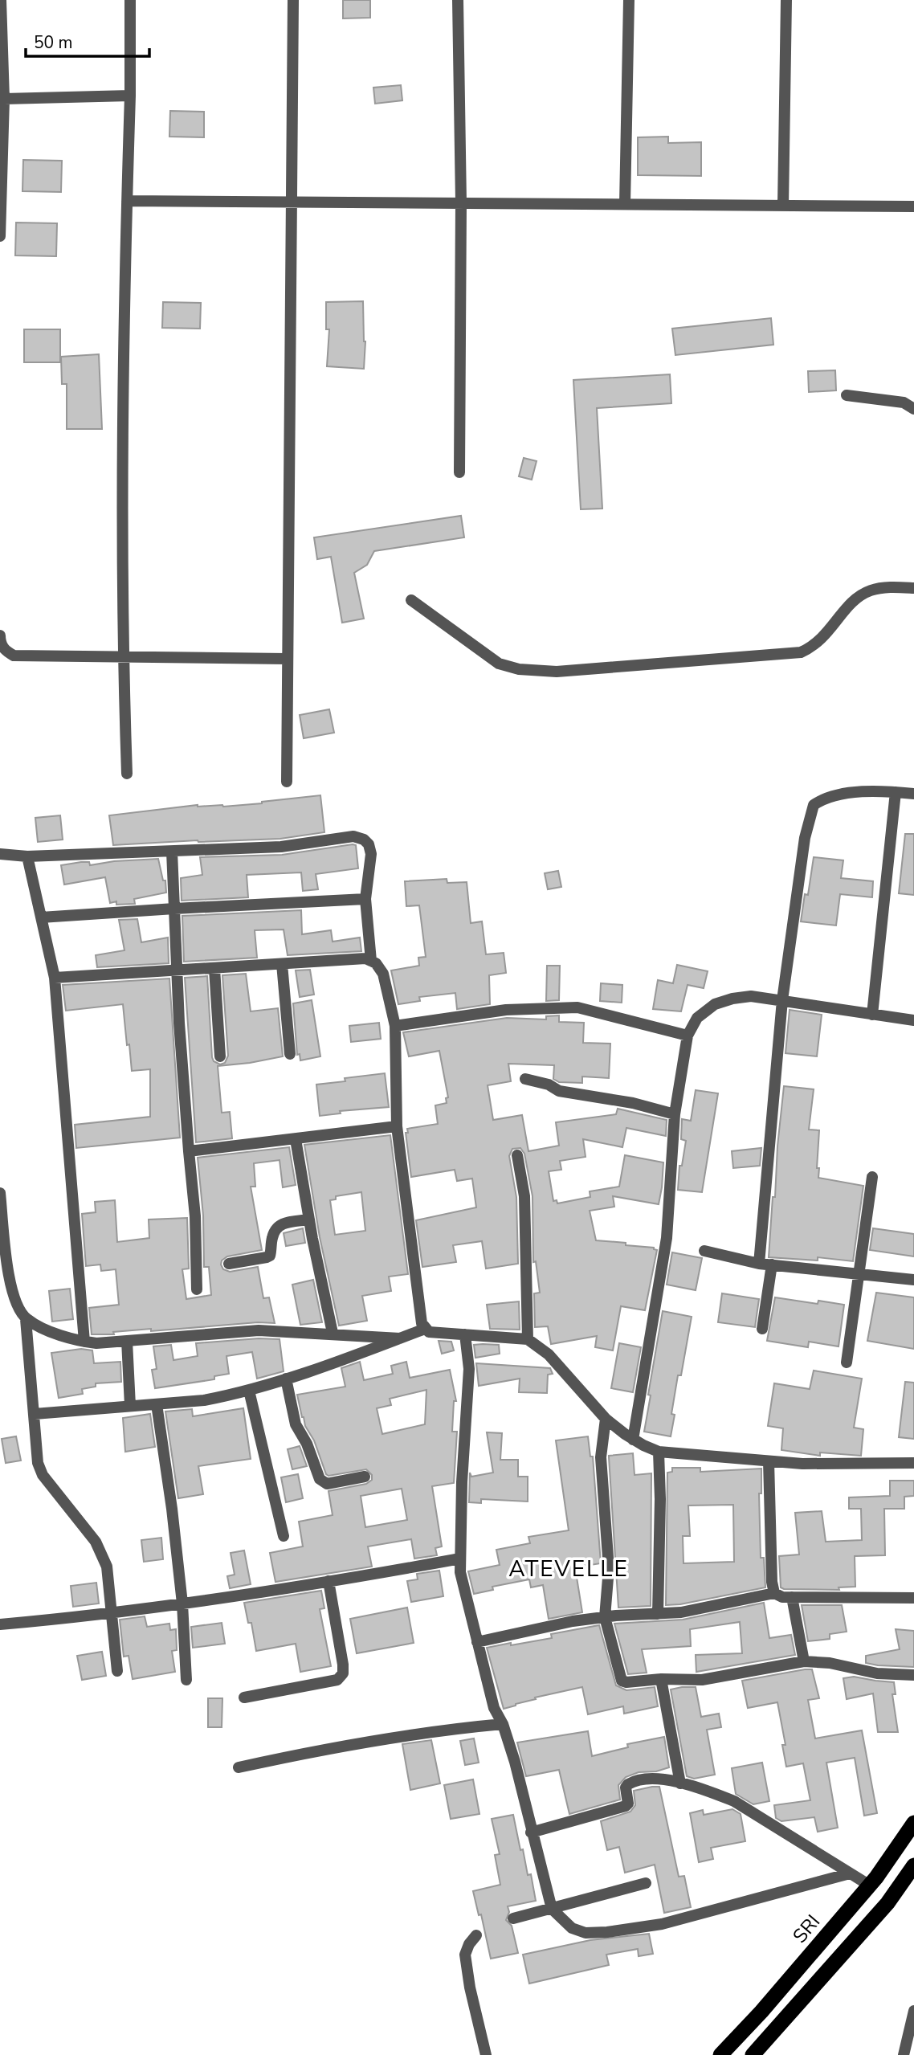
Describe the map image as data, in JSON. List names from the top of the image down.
{
  "streets": {
    "highway": ["SRI"]
  },
  "districts": ["ATEVELLE"],
  "scale_bar": "50 m"
}
